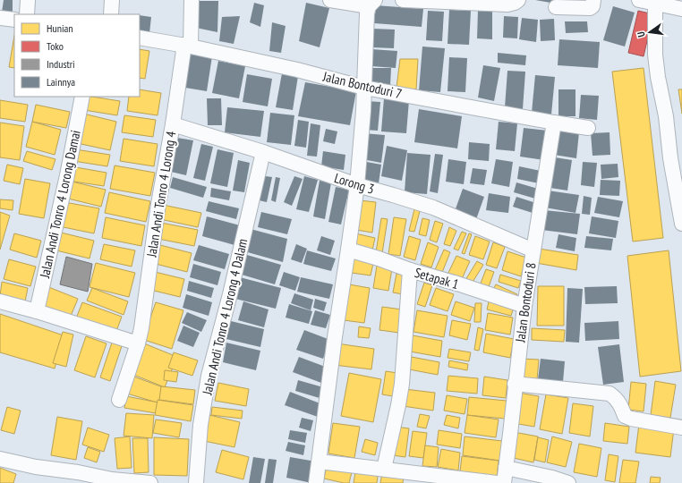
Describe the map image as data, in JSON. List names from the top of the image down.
{
  "streets": {
    "street": [
      "Jalan Bontoduri 7",
      "Lorong 3",
      "Jalan Andi Tonro 4 Lorong 4",
      "Jalan Andi Tonro 4 Lorong Damai",
      "Setapak 1",
      "Jalan Bontoduri 8",
      "Jalan Andi Tonro 4 Lorong 4 Dalam"
    ]
  },
  "crossings": [
    ["Jalan Bontoduri 7", "Jalan Andi Tonro 4 Lorong 4"],
    ["Jalan Bontoduri 7", "Jalan Bontoduri 8"],
    ["Lorong 3", "Jalan Andi Tonro 4 Lorong 4"],
    ["Lorong 3", "Jalan Bontoduri 8"],
    ["Lorong 3", "Jalan Andi Tonro 4 Lorong 4 Dalam"],
    ["Setapak 1", "Jalan Bontoduri 8"]
  ],
  "legend": [
    "Hunian",
    "Toko",
    "Industri",
    "Lainnya"
  ],
  "north": "left"
}
